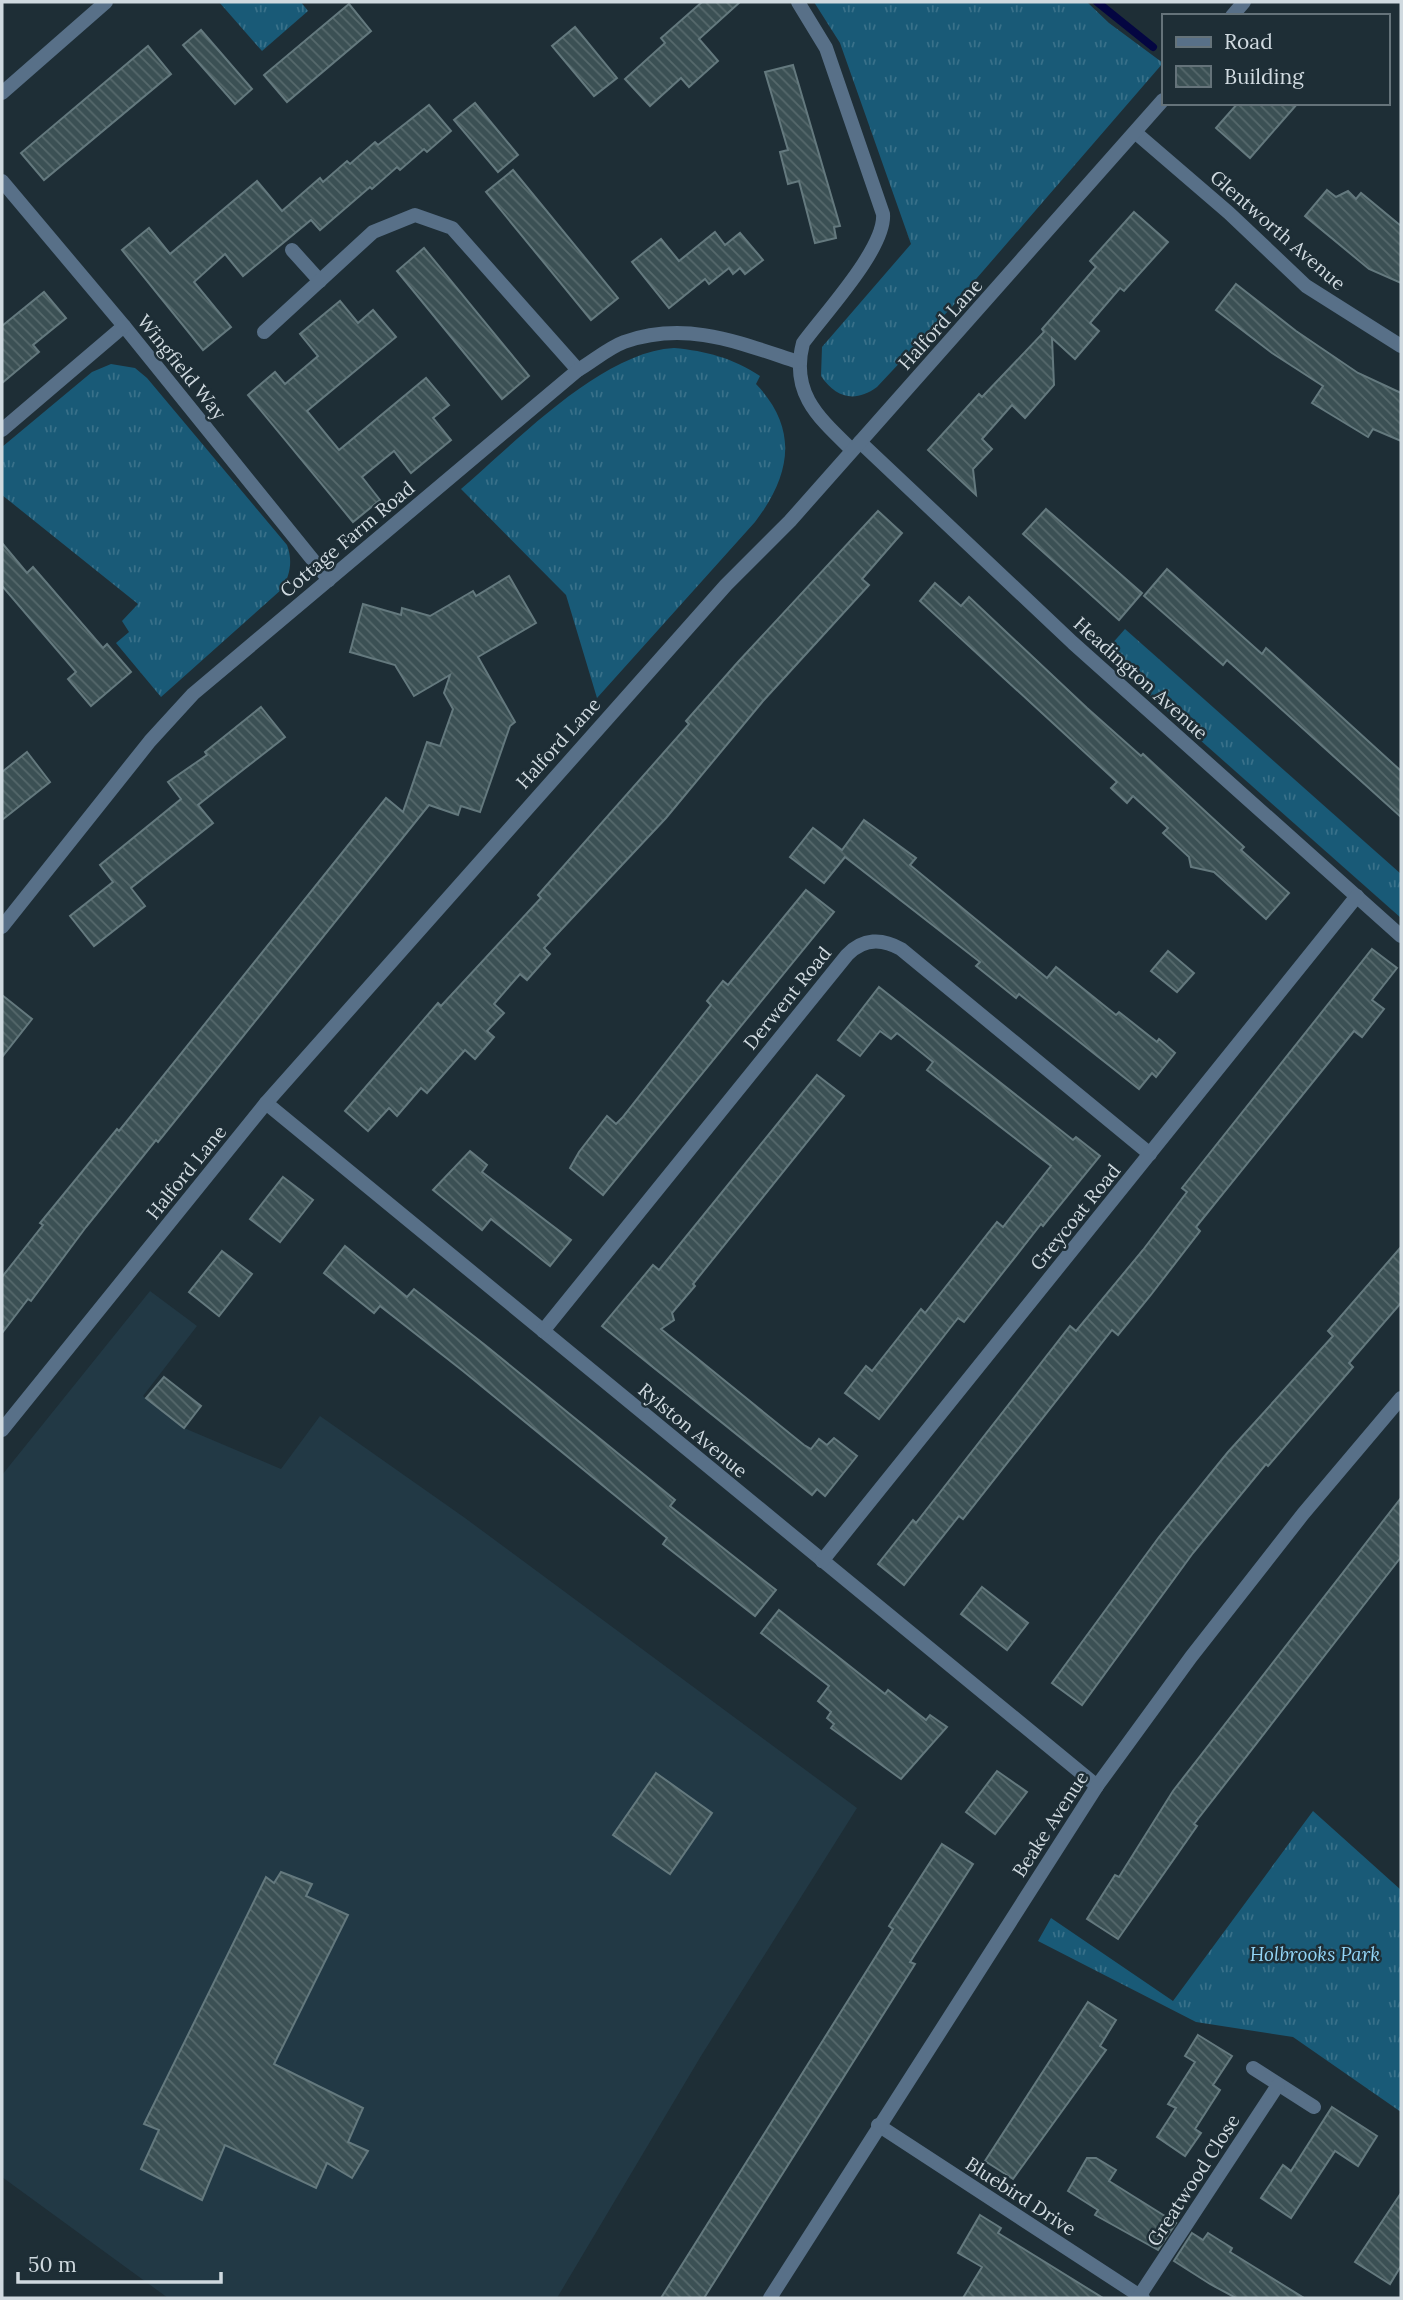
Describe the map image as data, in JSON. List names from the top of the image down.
{
  "streets": {
    "street": [
      "Glentworth Avenue",
      "Halford Lane",
      "Wingfield Way",
      "Cottage Farm Road",
      "Headington Avenue",
      "Derwent Road",
      "Greycoat Road",
      "Rylston Avenue",
      "Beake Avenue",
      "Greatwood Close",
      "Bluebird Drive"
    ]
  },
  "crossings": [
    ["Glentworth Avenue", "Halford Lane"],
    ["Halford Lane", "Headington Avenue"],
    ["Halford Lane", "Rylston Avenue"],
    ["Wingfield Way", "Cottage Farm Road"],
    ["Cottage Farm Road", "Headington Avenue"],
    ["Headington Avenue", "Greycoat Road"],
    ["Derwent Road", "Greycoat Road"],
    ["Derwent Road", "Rylston Avenue"],
    ["Greycoat Road", "Rylston Avenue"],
    ["Rylston Avenue", "Beake Avenue"],
    ["Beake Avenue", "Bluebird Drive"],
    ["Greatwood Close", "Bluebird Drive"]
  ],
  "parks": ["Holbrooks Park"],
  "legend": ["Road", "Building"],
  "scale_bar": "50 m"
}
